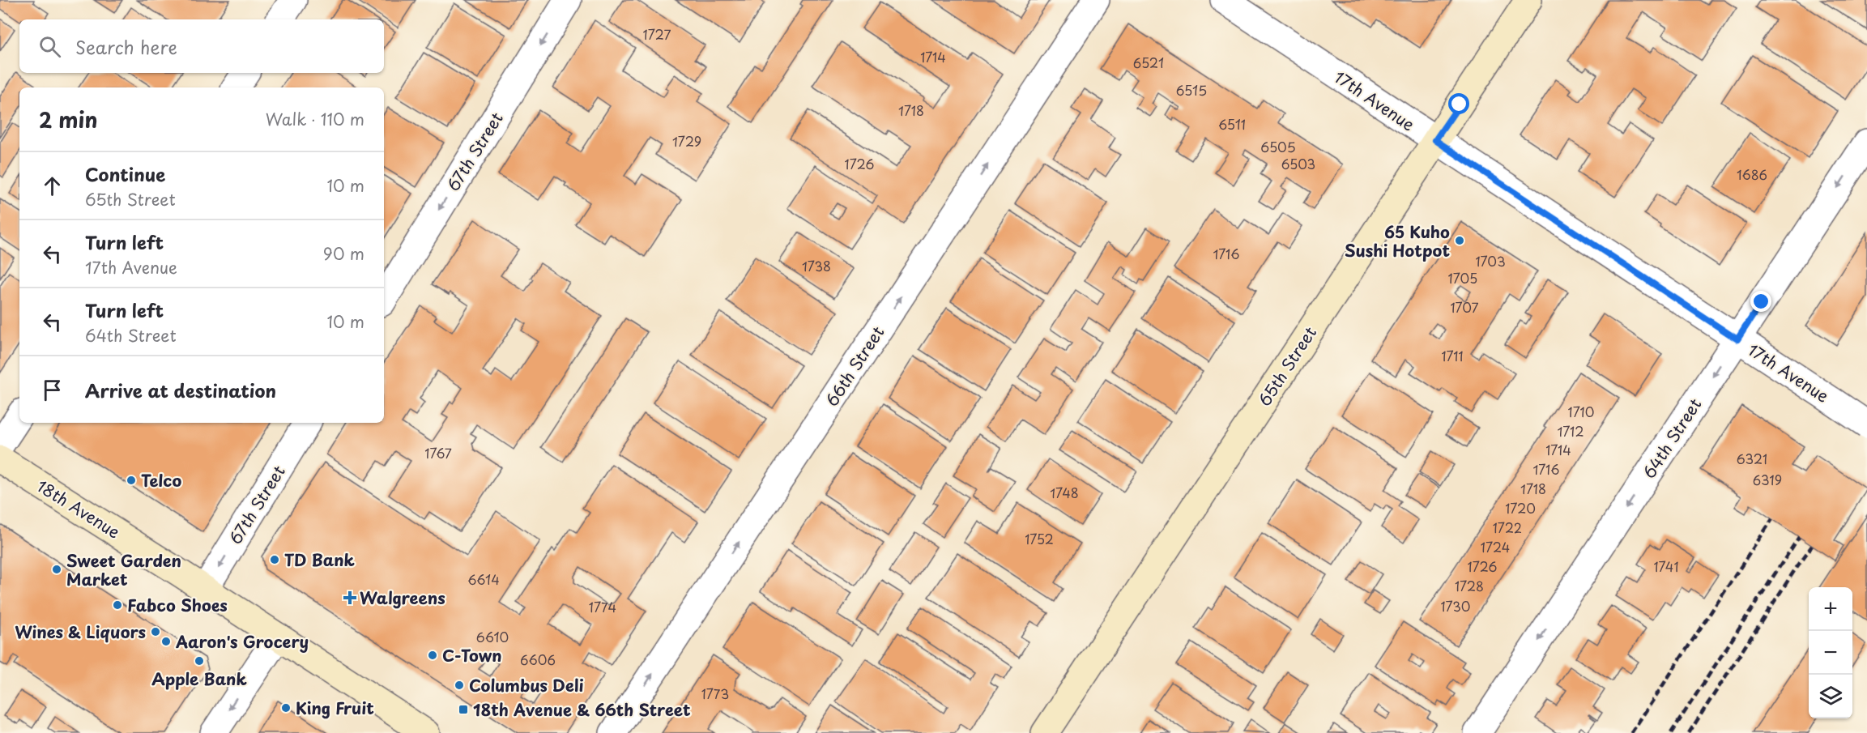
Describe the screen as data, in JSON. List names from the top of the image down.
{
  "streets": {
    "main road": ["65th Street", "18th Avenue"],
    "street": [
      "17th Avenue",
      "67th Street",
      "66th Street",
      "64th Street"
    ]
  },
  "crossings": [
    ["17th Avenue", "65th Street"],
    ["17th Avenue", "64th Street"],
    ["67th Street", "18th Avenue"]
  ],
  "one_way": ["67th Street", "66th Street", "64th Street"],
  "places": {
    "other": [
      "65 Kuho Sushi Hotpot",
      "Telco",
      "TD Bank",
      "Sweet Garden Market",
      "Fabco Shoes",
      "Wines & Liquors",
      "Aaron's Grocery",
      "C-Town",
      "Apple Bank",
      "Columbus Deli",
      "King Fruit"
    ],
    "health": ["Walgreens"],
    "transit": ["18th Avenue & 66th Street"]
  },
  "house_numbers": [
    "1727",
    "1714",
    "6521",
    "6515",
    "1718",
    "6511",
    "1729",
    "6505",
    "1726",
    "6503",
    "1686",
    "1716",
    "1703",
    "1738",
    "1705",
    "1707",
    "1711",
    "1710",
    "1712",
    "1714",
    "1767",
    "6321",
    "1716",
    "6319",
    "1718",
    "1748",
    "1720",
    "1722",
    "1752",
    "1724",
    "1726",
    "1741",
    "6614",
    "1728",
    "1730",
    "1774",
    "6610",
    "6606",
    "1773"
  ],
  "page": {
    "search": "Search here",
    "heading": ["2 min", "Walk · 110 m"],
    "list": [
      ["Continue", "65th Street", "10 m"],
      ["Turn left", "17th Avenue", "90 m"],
      ["Turn left", "64th Street", "10 m"],
      "Arrive at destination"
    ],
    "map_buttons": ["+", "−"]
  }
}
